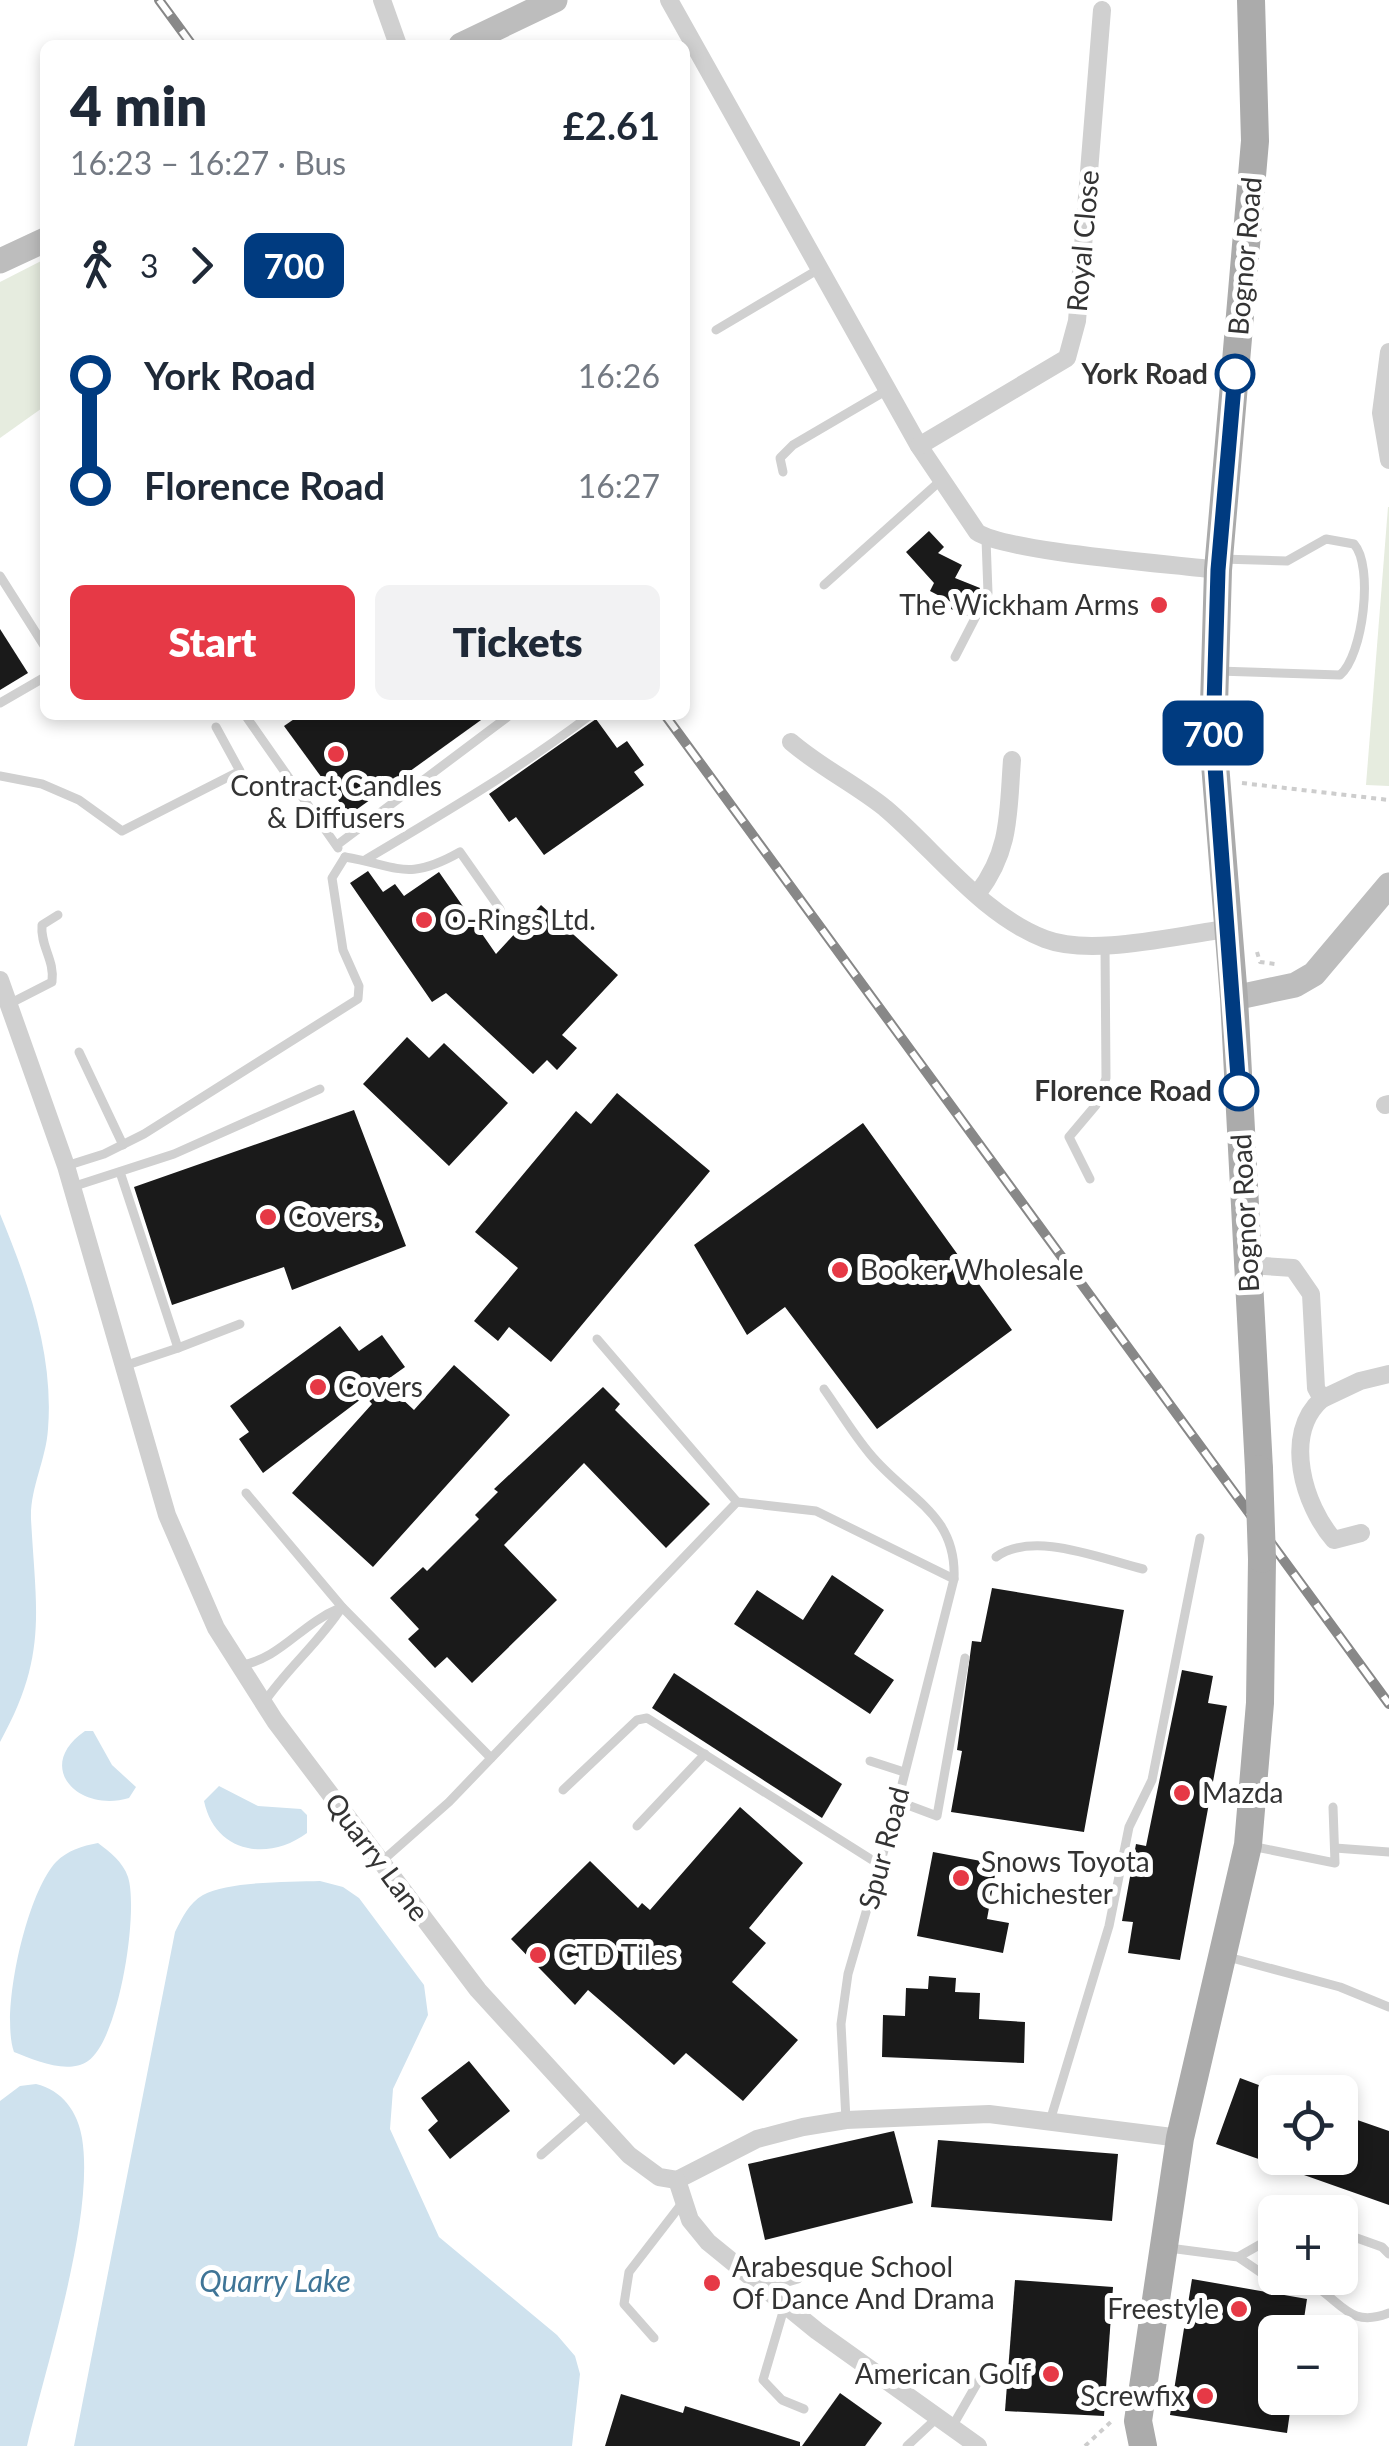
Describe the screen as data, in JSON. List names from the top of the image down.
{
  "streets": {
    "main road": ["Bognor Road"],
    "street": ["Royal Close", "Quarry Lane"],
    "lane": ["Spur Road"]
  },
  "water": ["Quarry Lake"],
  "places": [
    "York Road",
    "The Wickham Arms",
    "Contract Candles & Diffusers",
    "O-Rings Ltd.",
    "Florence Road",
    "Covers.",
    "Booker Wholesale",
    "Covers",
    "Mazda",
    "Snows Toyota Chichester",
    "CTD Tiles",
    "Arabesque School Of Dance And Drama",
    "Freestyle",
    "American Golf",
    "Screwfix"
  ],
  "lines": ["bus line 700"],
  "page": {
    "on_map": "700",
    "heading": ["4 min", "16:23 – 16:27 · Bus", "£2.61"],
    "legs": ["3", "700"],
    "list": [
      {
        "name": "York Road",
        "value": "16:26"
      },
      {
        "name": "Florence Road",
        "value": "16:27"
      }
    ],
    "buttons": ["Start", "Tickets"],
    "map_buttons": ["+", "−"]
  }
}
